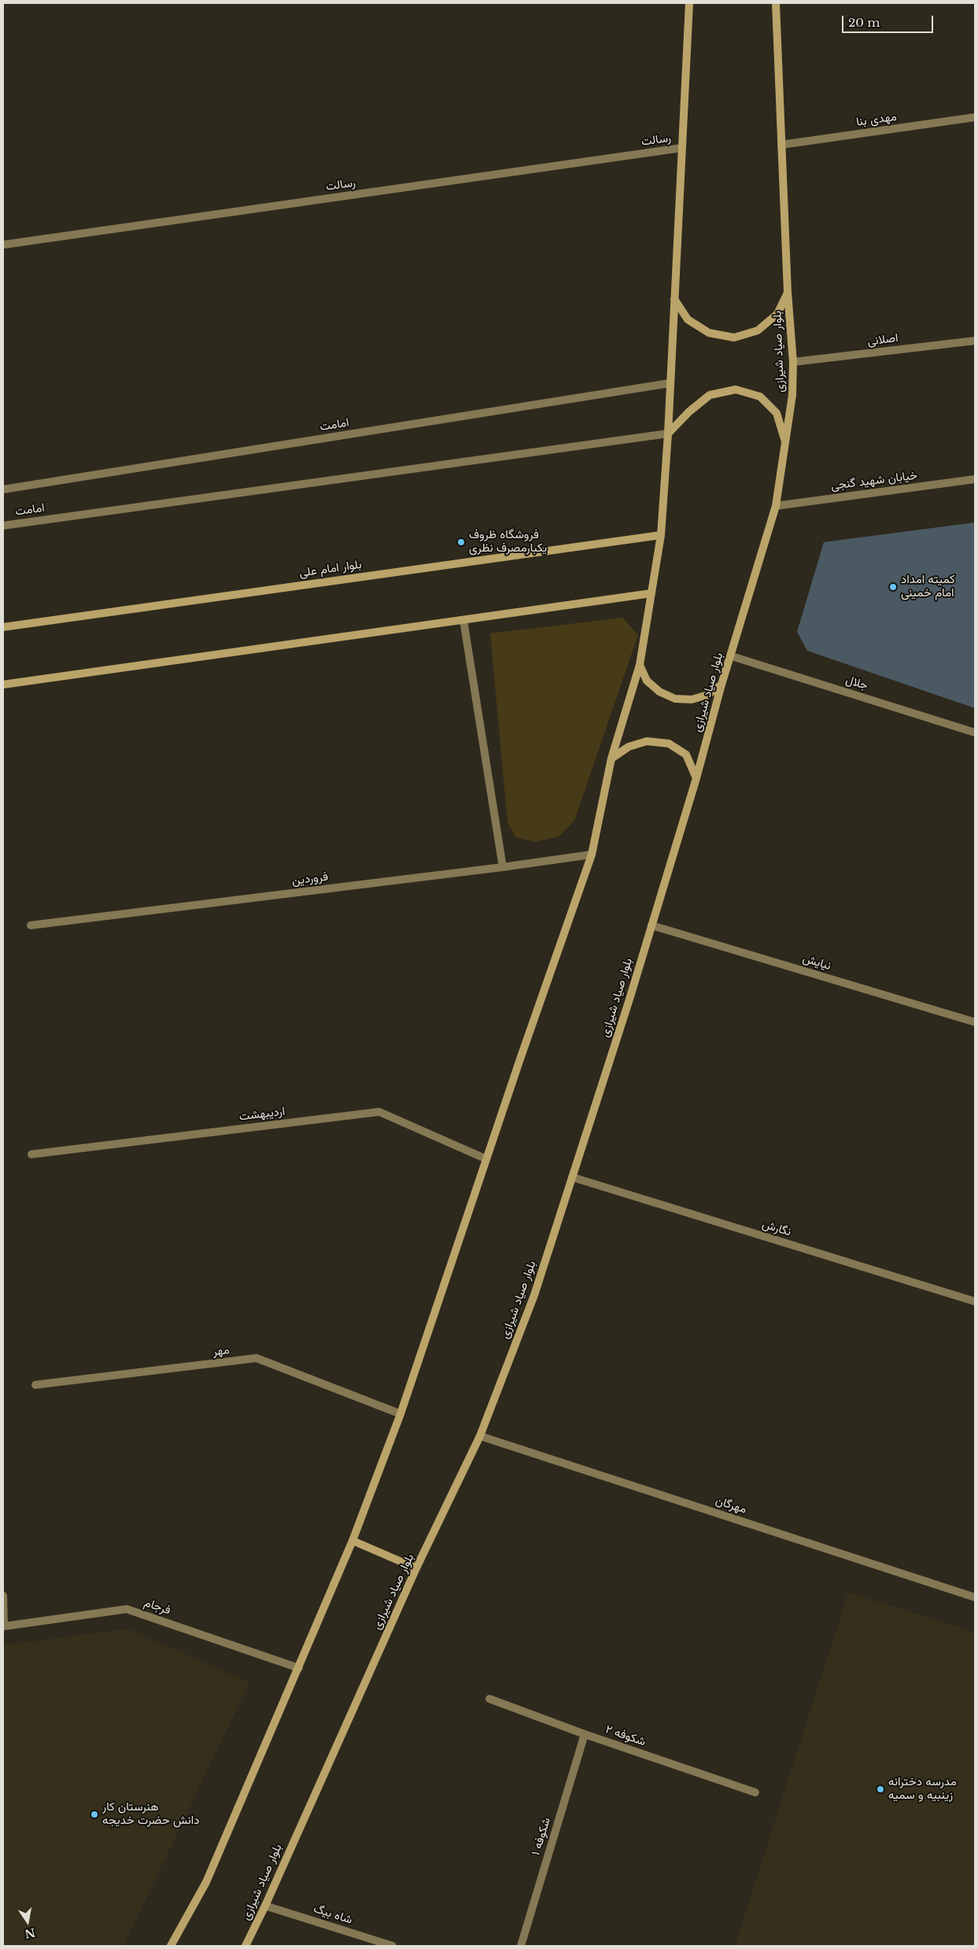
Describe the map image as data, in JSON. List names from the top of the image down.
{
  "streets": {
    "street": [
      "مهدی بنا",
      "رسالت",
      "اصلانی",
      "بلوار صیاد شیرازی",
      "امامت",
      "خیابان شهید گنجی",
      "بلوار امام علی",
      "جلال",
      "فروردین",
      "نیایش",
      "اردیبهشت",
      "نگارش",
      "مهر",
      "مهرگان",
      "فرجام",
      "شکوفه ۲",
      "شکوفه ۱",
      "شاه بیگ"
    ]
  },
  "crossings": [
    ["مهدی بنا", "بلوار صیاد شیرازی"],
    ["اصلانی", "بلوار صیاد شیرازی"],
    ["بلوار صیاد شیرازی", "خیابان شهید گنجی"],
    ["بلوار صیاد شیرازی", "جلال"],
    ["بلوار صیاد شیرازی", "نیایش"],
    ["بلوار صیاد شیرازی", "نگارش"],
    ["بلوار صیاد شیرازی", "مهرگان"],
    ["بلوار صیاد شیرازی", "شاه بیگ"],
    ["شکوفه ۲", "شکوفه ۱"]
  ],
  "places": [
    "فروشگاه ظروف یکبارمصرف نظری",
    "کمیته امداد امام خمینی",
    "مدرسه دخترانه زینبیه و سمیه",
    "هنرستان کار دانش حضرت خدیجه"
  ],
  "scale_bar": "20 m",
  "north": "bottom"
}
